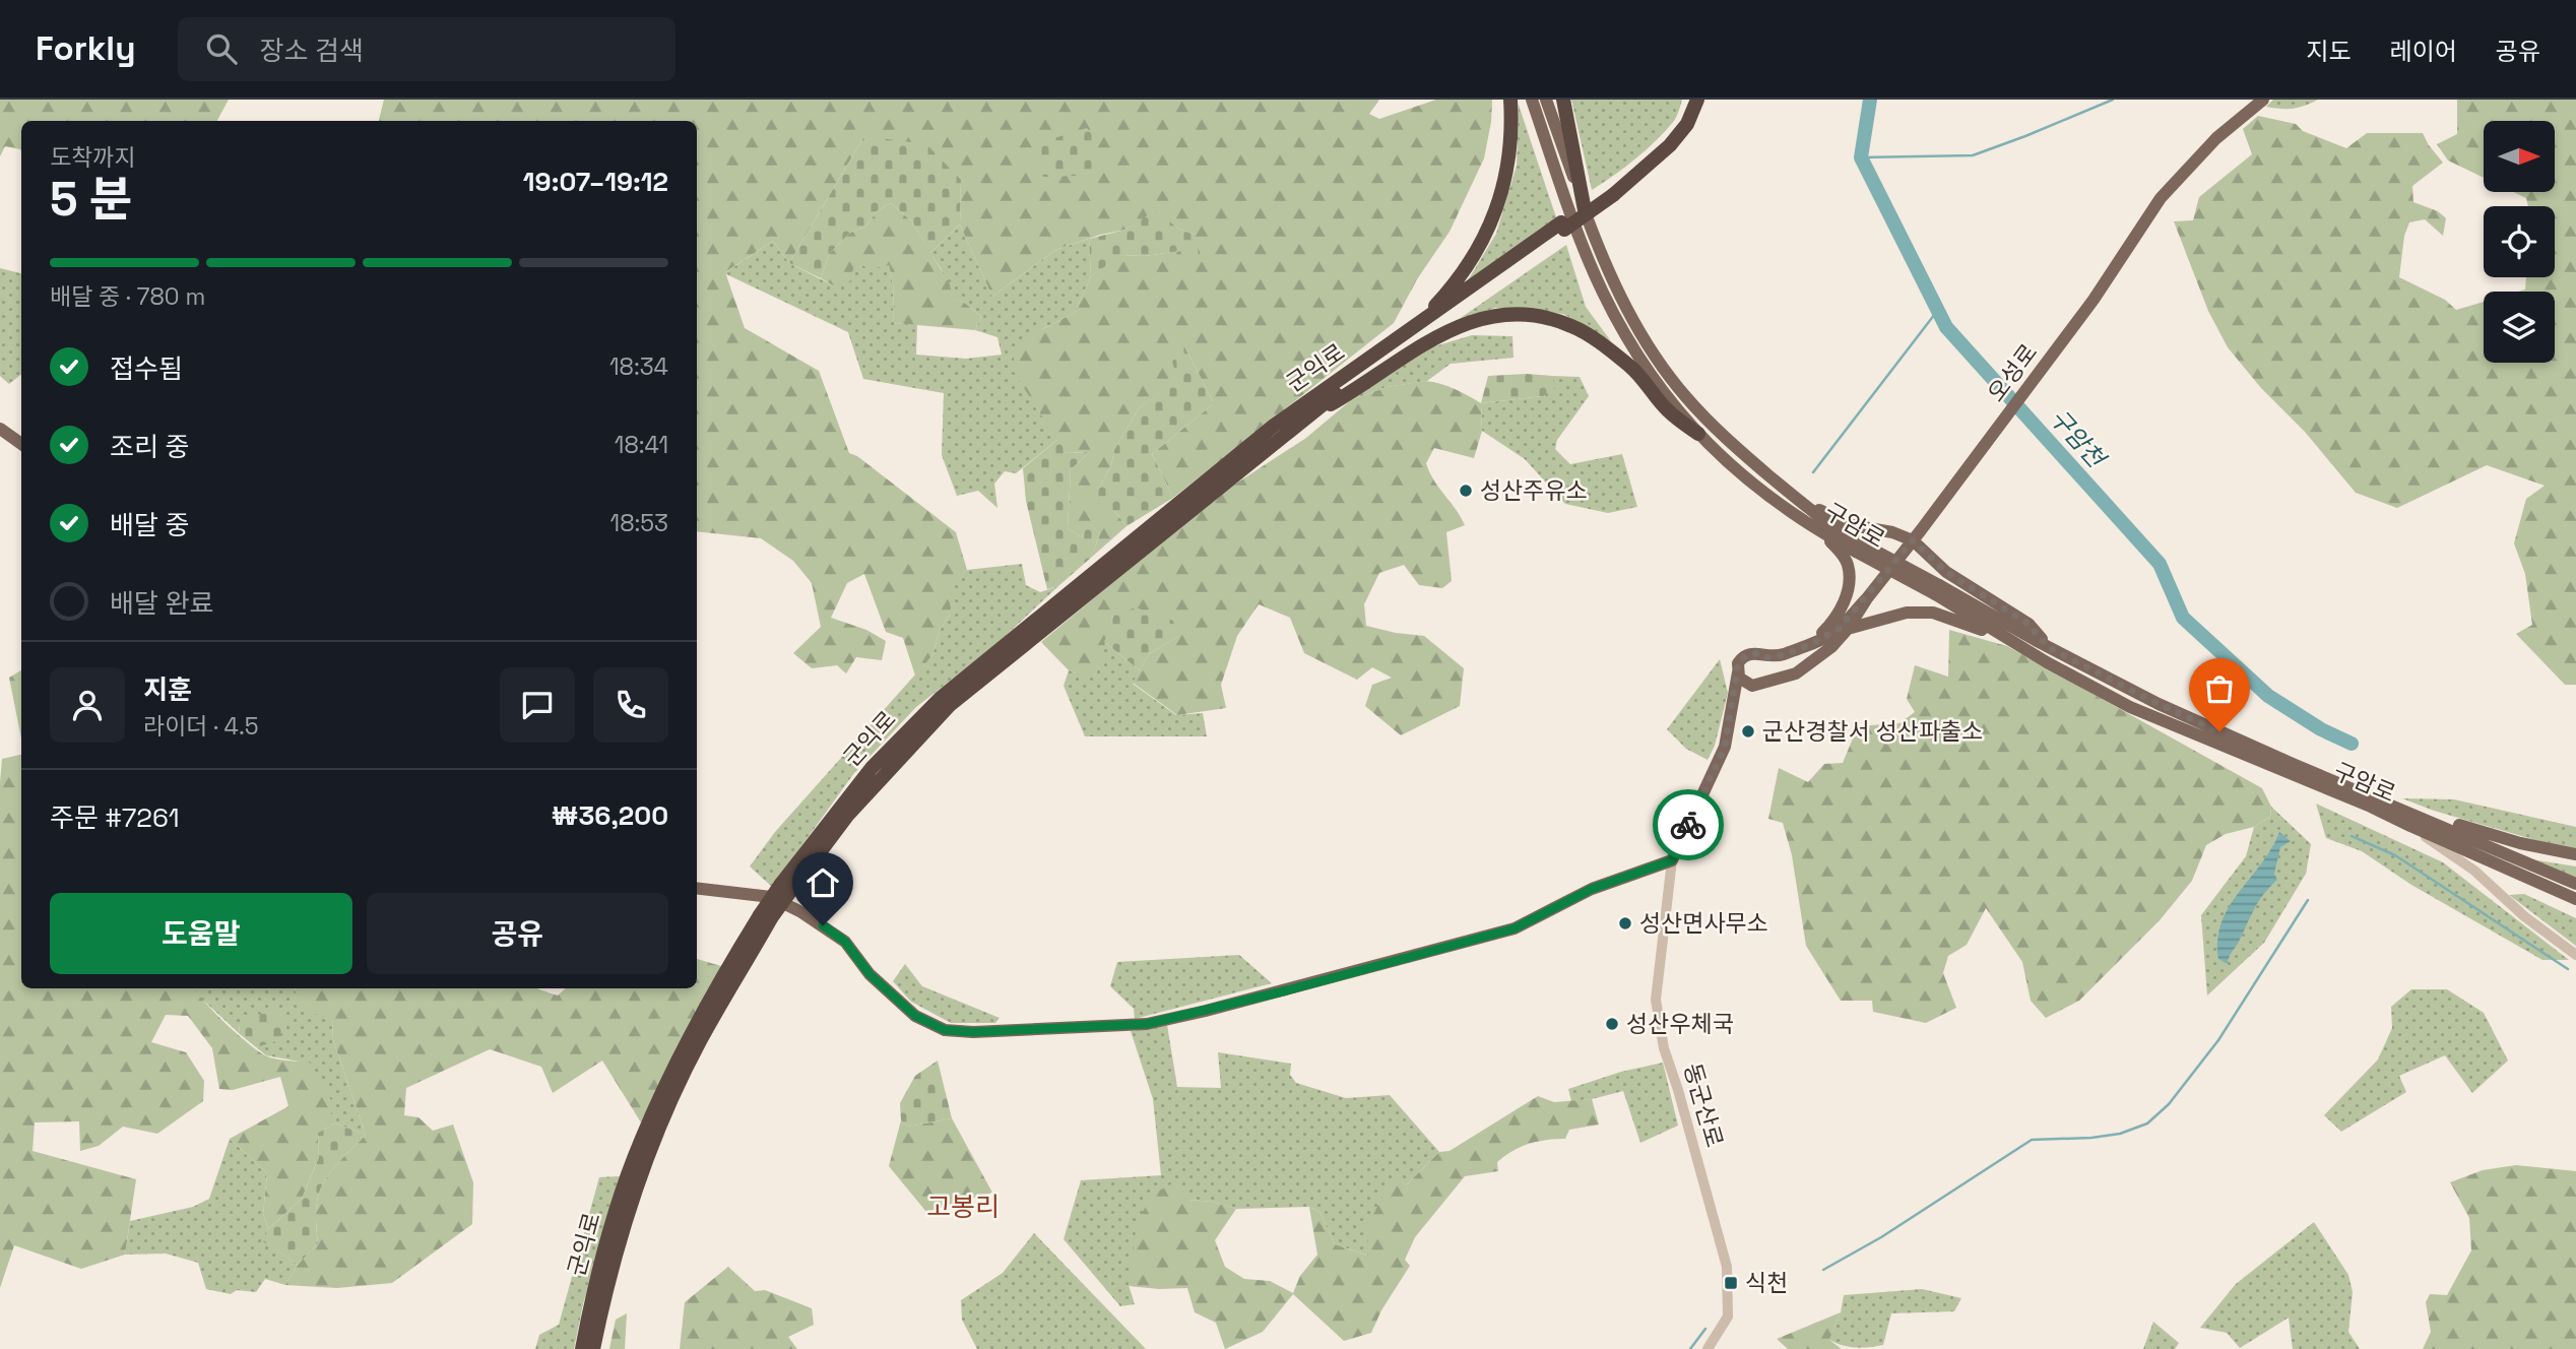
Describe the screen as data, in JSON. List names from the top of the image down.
{
  "streets": {
    "highway": ["군익로"],
    "main road": ["오성로", "구암로", "동군산로"]
  },
  "districts": ["고봉리"],
  "water": ["구암천"],
  "places": {
    "other": [
      "성산주유소",
      "군산경찰서 성산파출소",
      "성산면사무소",
      "성산우체국"
    ],
    "transit": ["식천"]
  },
  "north": "right",
  "page": {
    "header": "Forkly",
    "search": "장소 검색",
    "nav": ["지도", "레이어", "공유"],
    "heading": ["5 분", "도착까지", "19:07–19:12"],
    "panel": [
      "지훈",
      "라이더 · 4.5",
      "주문 #7261",
      "₩36,200"
    ],
    "bar": "배달 중 · 780 m",
    "list": [
      ["접수됨", "18:34"],
      ["조리 중", "18:41"],
      ["배달 중", "18:53"],
      "배달 완료"
    ],
    "buttons": ["도움말", "공유"]
  }
}
